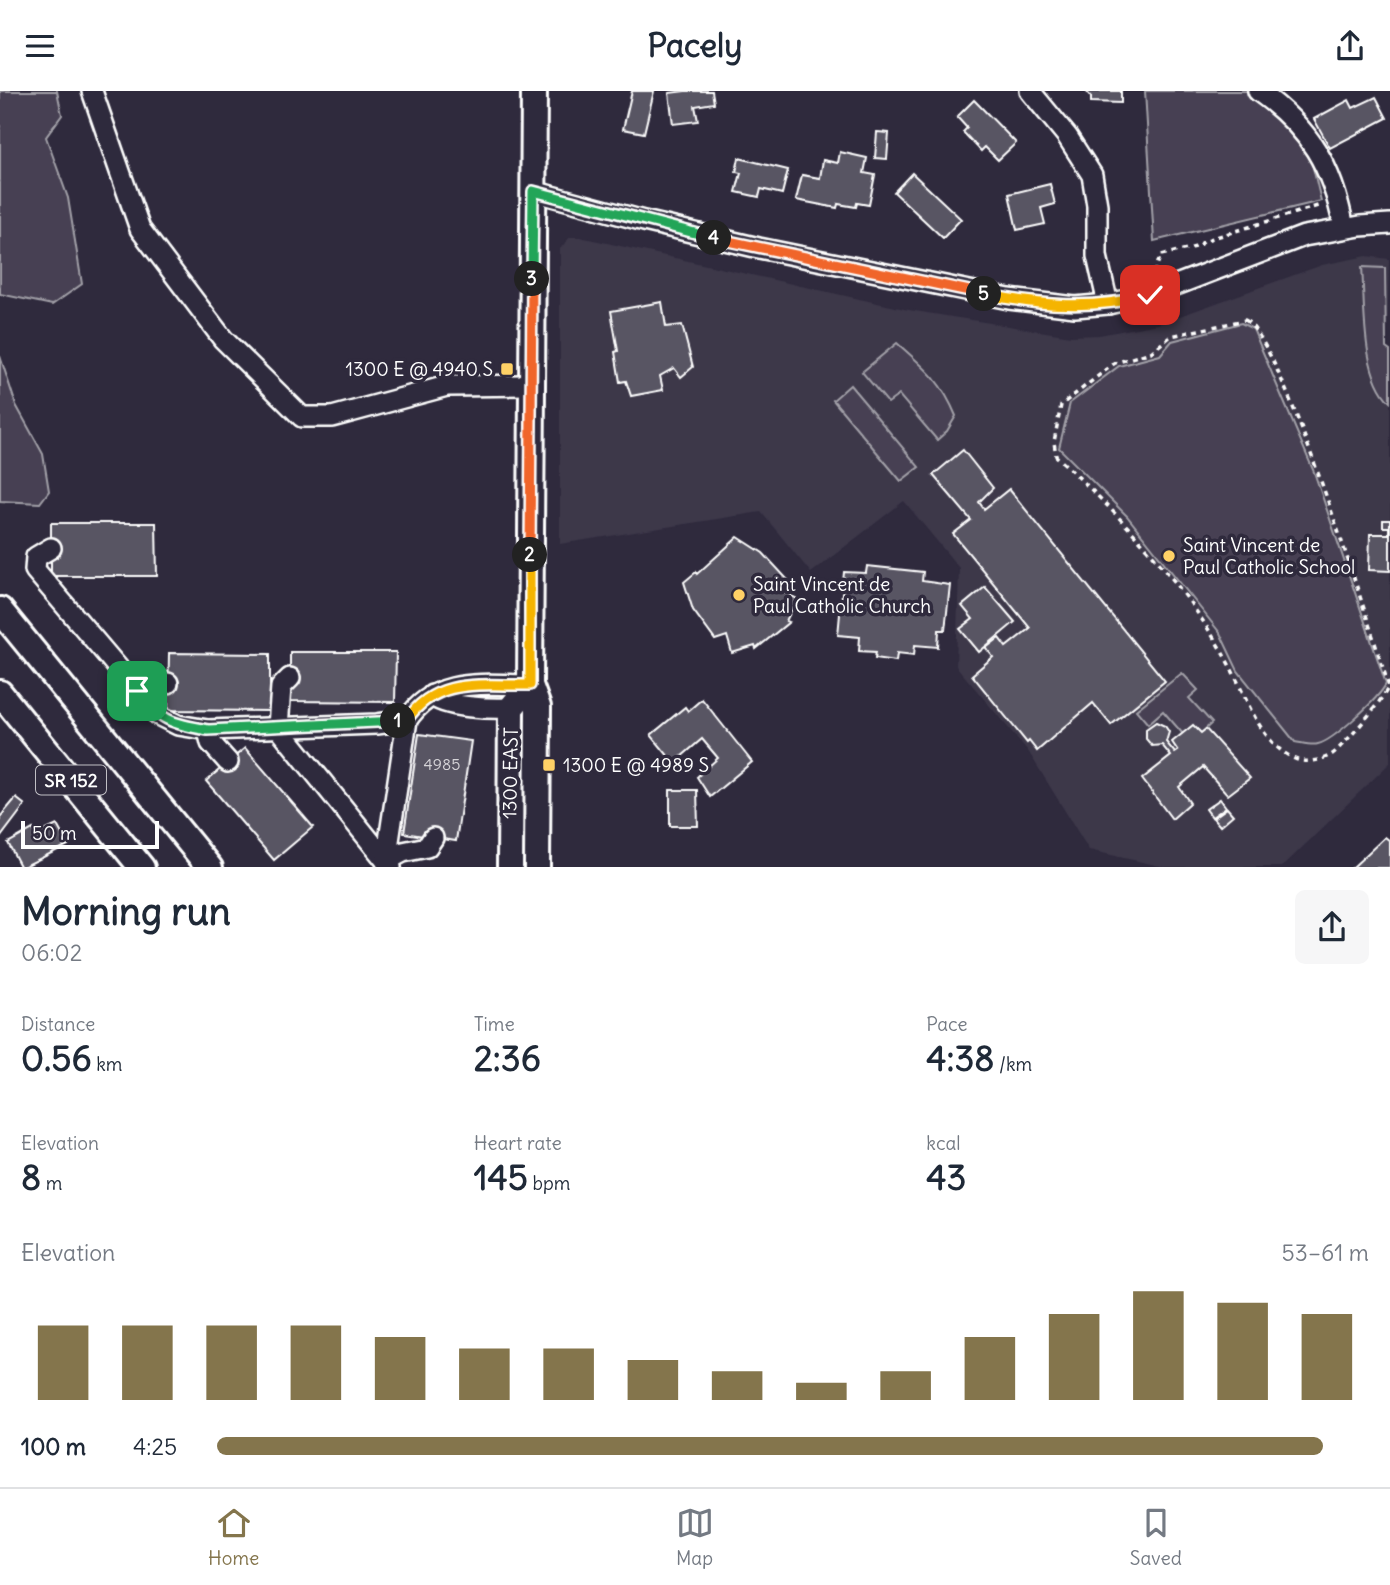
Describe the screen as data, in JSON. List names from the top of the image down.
{
  "streets": {
    "main road": ["1300 EAST", "SR 152"]
  },
  "places": {
    "transit": ["1300 E @ 4940 S", "1300 E @ 4989 S"],
    "other": ["Saint Vincent de Paul Catholic School", "Saint Vincent de Paul Catholic Church"]
  },
  "house_numbers": ["4985"],
  "scale_bar": "50 m",
  "page": {
    "header": "Pacely",
    "pins": [
      "4",
      "3",
      "5",
      "2",
      "1"
    ],
    "scale": "50 m",
    "heading": ["Morning run", "06:02"],
    "stats": [
      ["Distance", "0.56 km"],
      ["Time", "2:36"],
      ["Pace", "4:38 /km"],
      ["Elevation", "8 m"],
      ["Heart rate", "145 bpm"],
      ["kcal", "43"]
    ],
    "chart": ["Elevation", "53–61 m"],
    "list": [
      {
        "name": "100 m",
        "note": "4:25"
      }
    ],
    "tabs": ["Home", "Map", "Saved"]
  }
}
